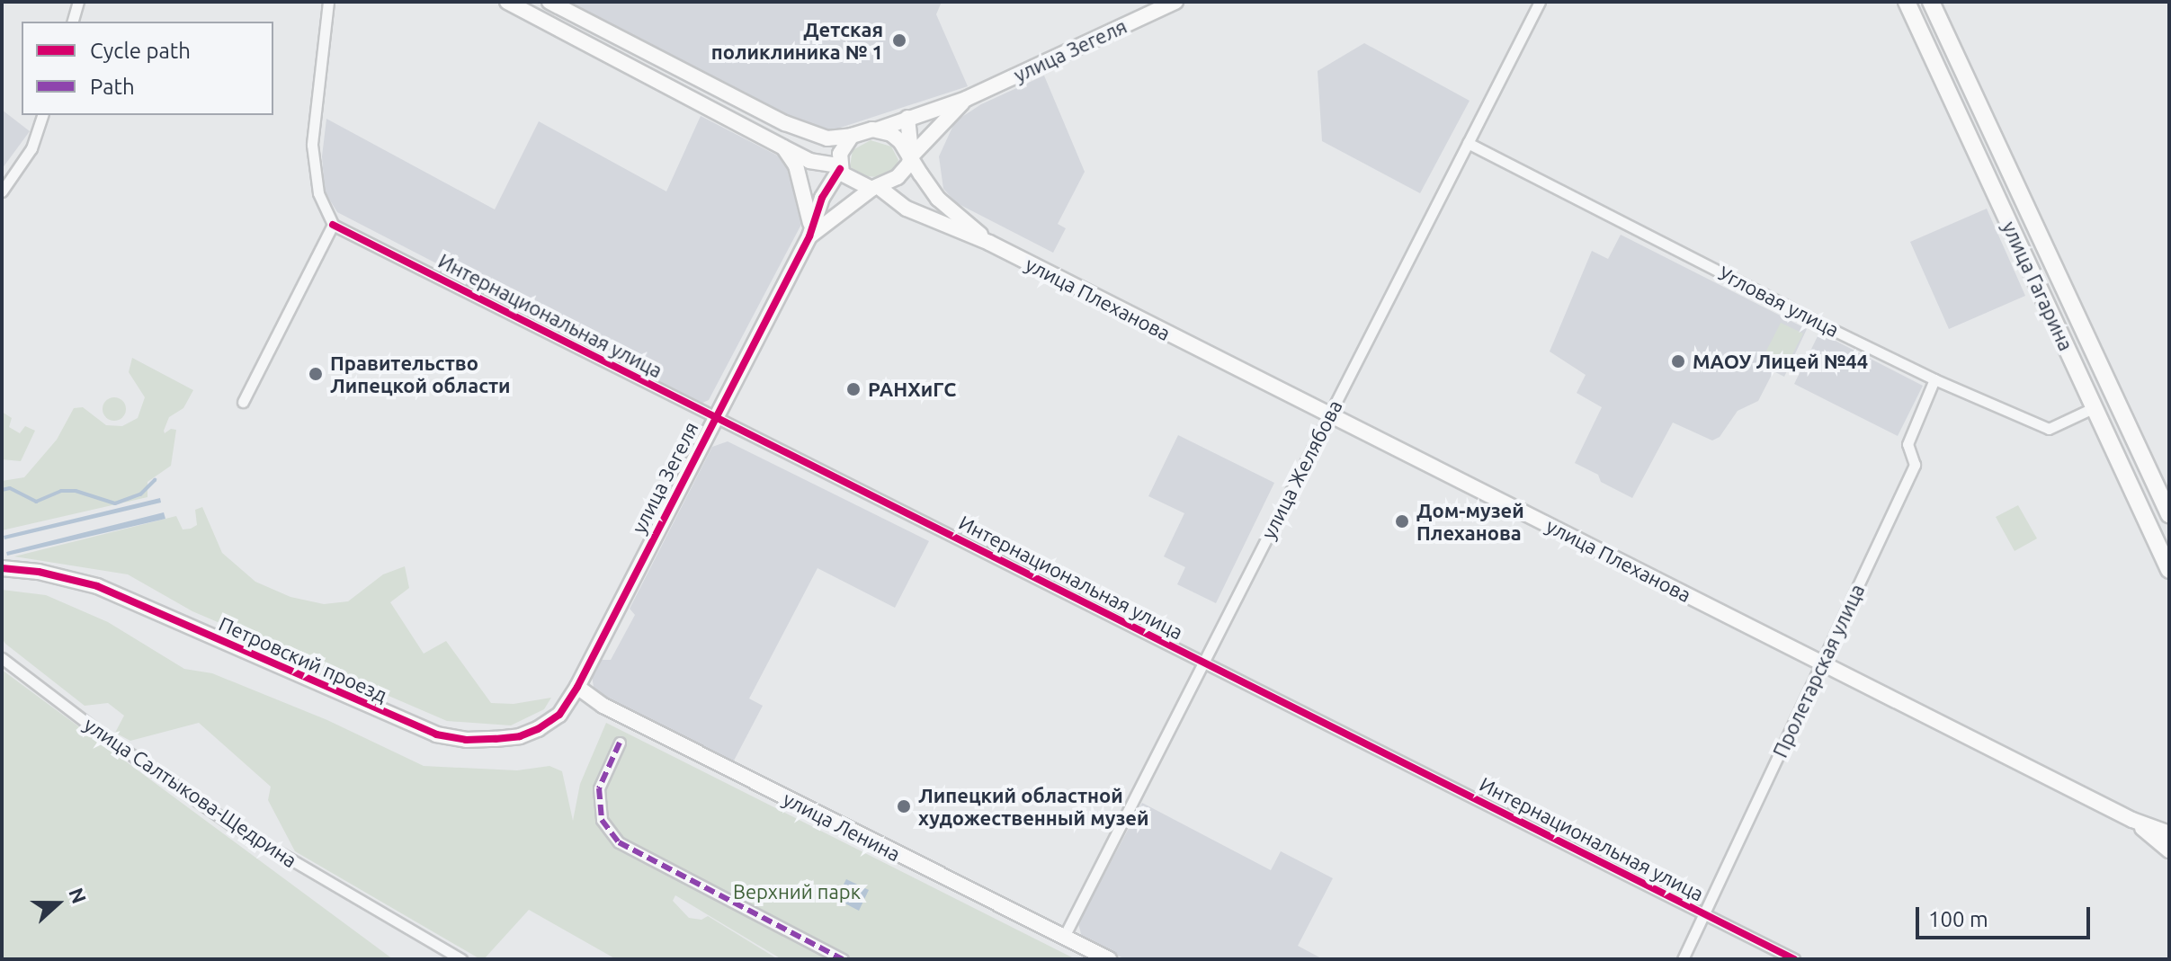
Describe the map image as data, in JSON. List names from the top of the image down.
{
  "streets": {
    "main road": [
      "улица Зегеля",
      "улица Гагарина",
      "улица Плеханова",
      "Петровский проезд",
      "улица Ленина"
    ],
    "street": [
      "Угловая улица",
      "Интернациональная улица",
      "улица Желябова",
      "Пролетарская улица",
      "улица Салтыкова-Щедрина"
    ]
  },
  "crossings": [
    ["улица Зегеля", "улица Плеханова"],
    ["улица Зегеля", "Интернациональная улица"],
    ["улица Зегеля", "Петровский проезд"],
    ["улица Зегеля", "улица Ленина"],
    ["улица Гагарина", "Угловая улица"],
    ["улица Плеханова", "улица Желябова"],
    ["улица Плеханова", "Пролетарская улица"],
    ["Угловая улица", "улица Желябова"],
    ["Угловая улица", "Пролетарская улица"],
    ["Интернациональная улица", "улица Желябова"],
    ["Интернациональная улица", "Пролетарская улица"],
    ["улица Желябова", "улица Ленина"],
    ["Петровский проезд", "улица Ленина"]
  ],
  "parks": ["Верхний парк"],
  "places": [
    "Детская поликлиника № 1",
    "МАОУ Лицей №44",
    "Правительство Липецкой области",
    "РАНХиГС",
    "Дом-музей Плеханова",
    "Липецкий областной художественный музей"
  ],
  "legend": ["Cycle path", "Path"],
  "scale_bar": "100 m",
  "north": "right"
}
